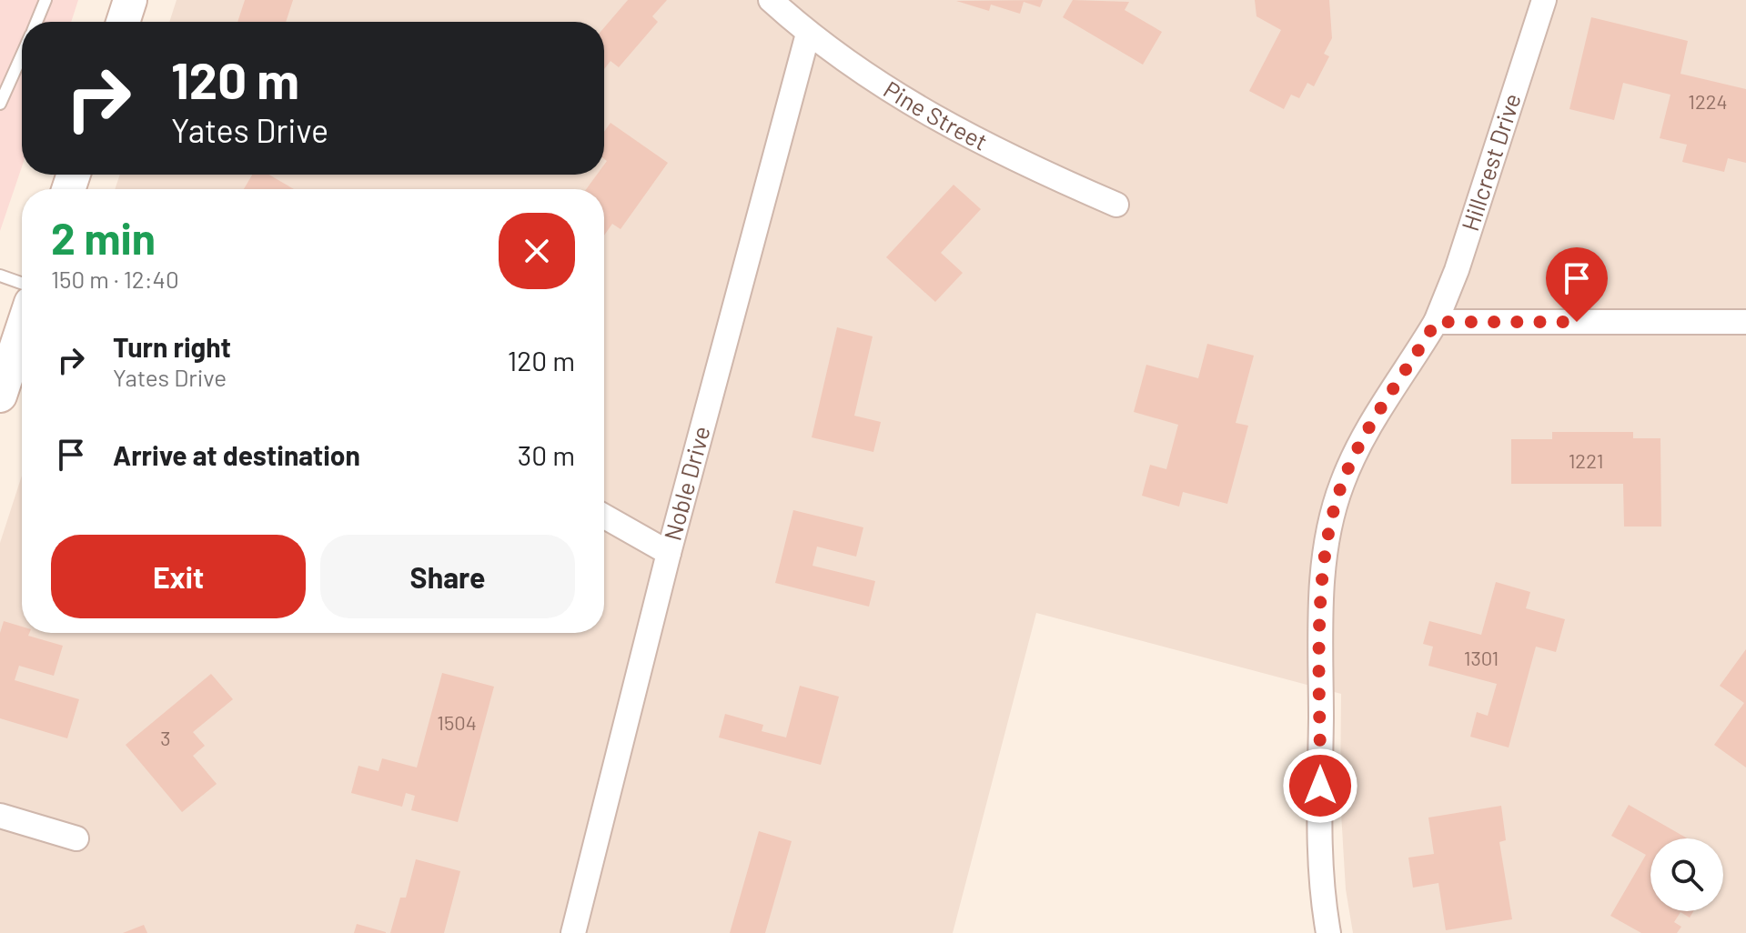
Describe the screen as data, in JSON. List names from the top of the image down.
{
  "streets": {
    "street": ["Pine Street", "Hillcrest Drive", "Noble Drive"]
  },
  "crossings": [
    ["Pine Street", "Noble Drive"]
  ],
  "house_numbers": [
    "1224",
    "1221",
    "1301",
    "1504",
    "3"
  ],
  "page": {
    "turn": ["120 m", "Yates Drive"],
    "heading": ["2 min", "150 m · 12:40"],
    "list": [
      {
        "name": "Turn right",
        "note": "Yates Drive",
        "value": "120 m"
      },
      {
        "name": "Arrive at destination",
        "value": "30 m"
      }
    ],
    "buttons": ["Exit", "Share"]
  }
}
